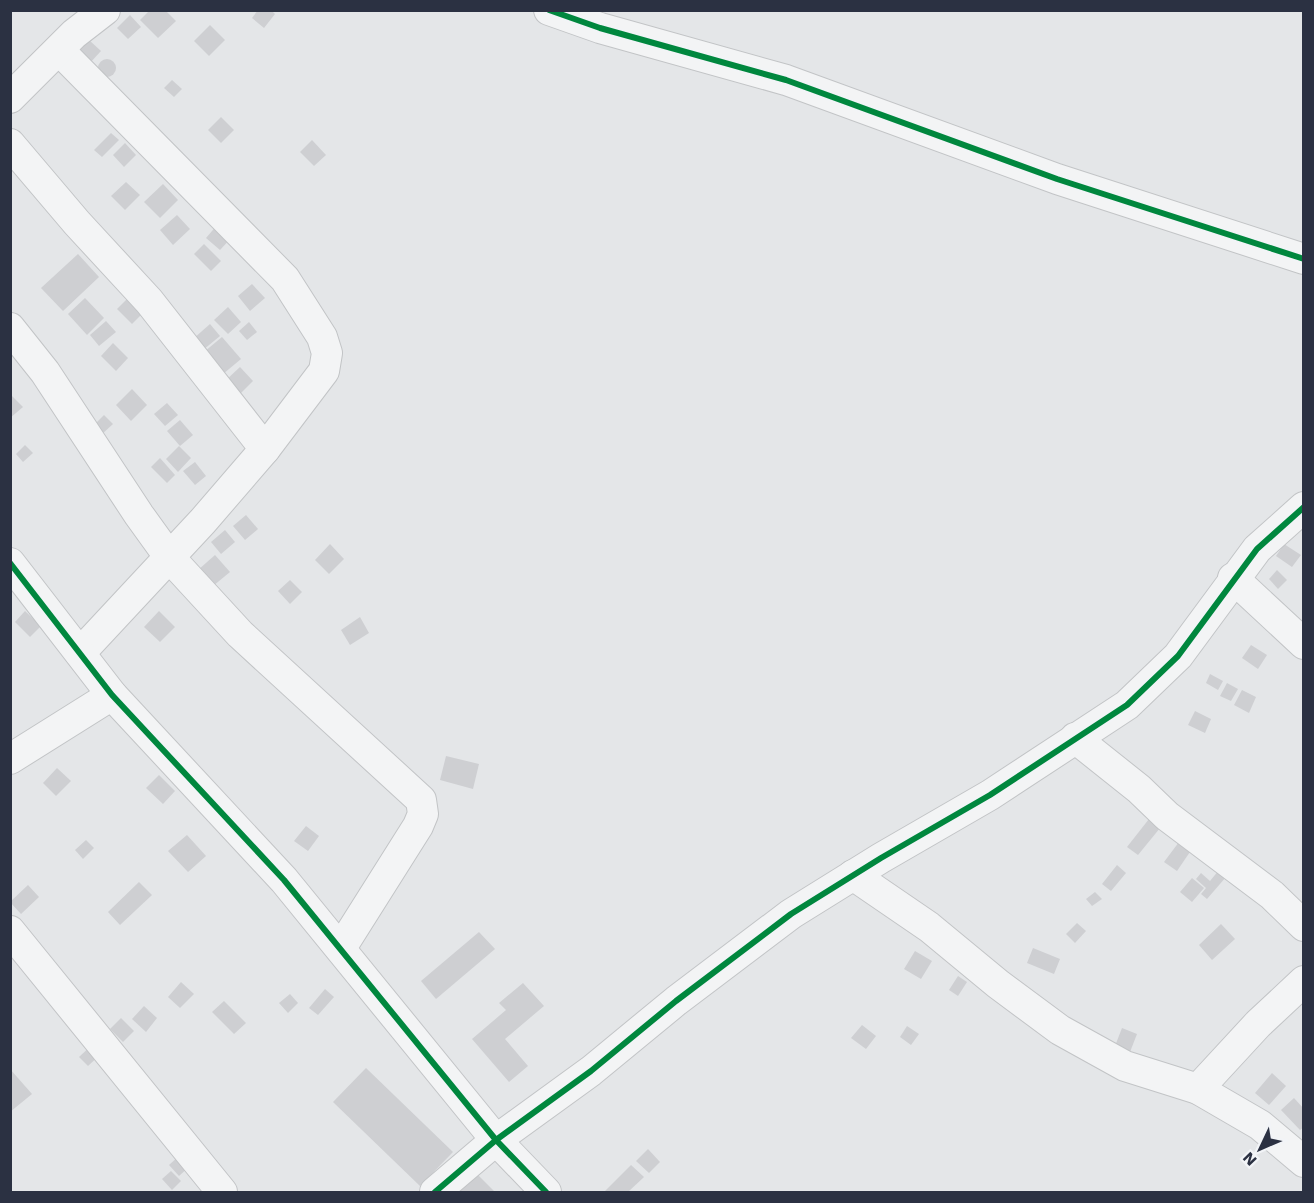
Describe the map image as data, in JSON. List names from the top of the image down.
{
  "north": "bottom left"
}
